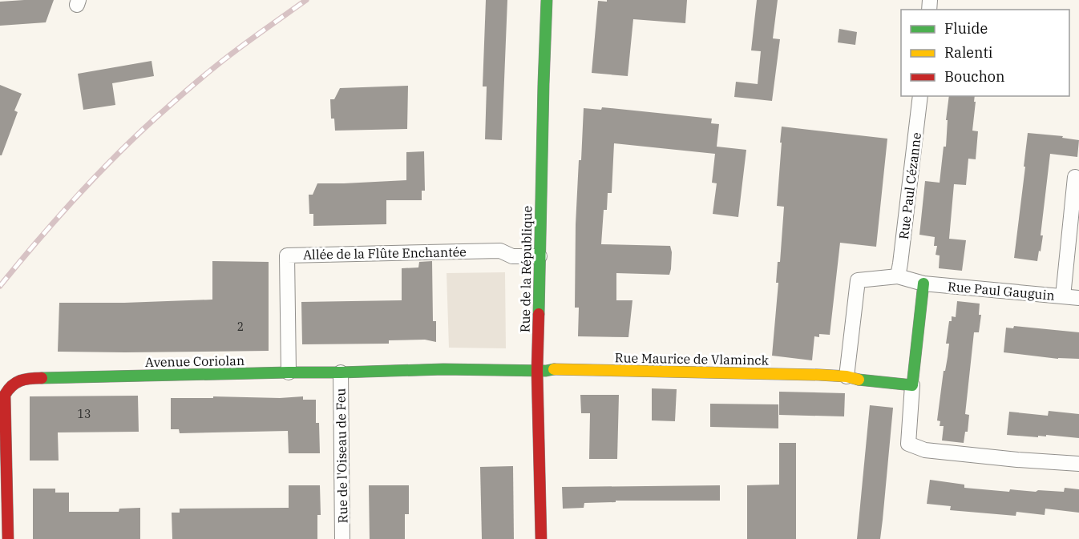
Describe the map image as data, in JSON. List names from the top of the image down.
{
  "streets": {
    "street": [
      "Rue Paul Cézanne",
      "Allée de la Flûte Enchantée",
      "Rue de la République",
      "Rue Paul Gauguin",
      "Rue Maurice de Vlaminck",
      "Avenue Coriolan",
      "Rue de l'Oiseau de Feu"
    ]
  },
  "crossings": [
    ["Rue Paul Cézanne", "Rue Paul Gauguin"],
    ["Allée de la Flûte Enchantée", "Rue de la République"],
    ["Allée de la Flûte Enchantée", "Avenue Coriolan"],
    ["Rue de la République", "Rue Maurice de Vlaminck"],
    ["Rue de la République", "Avenue Coriolan"],
    ["Rue Maurice de Vlaminck", "Avenue Coriolan"],
    ["Avenue Coriolan", "Rue de l'Oiseau de Feu"]
  ],
  "house_numbers": ["2", "13"],
  "legend": ["Fluide", "Ralenti", "Bouchon"]
}
